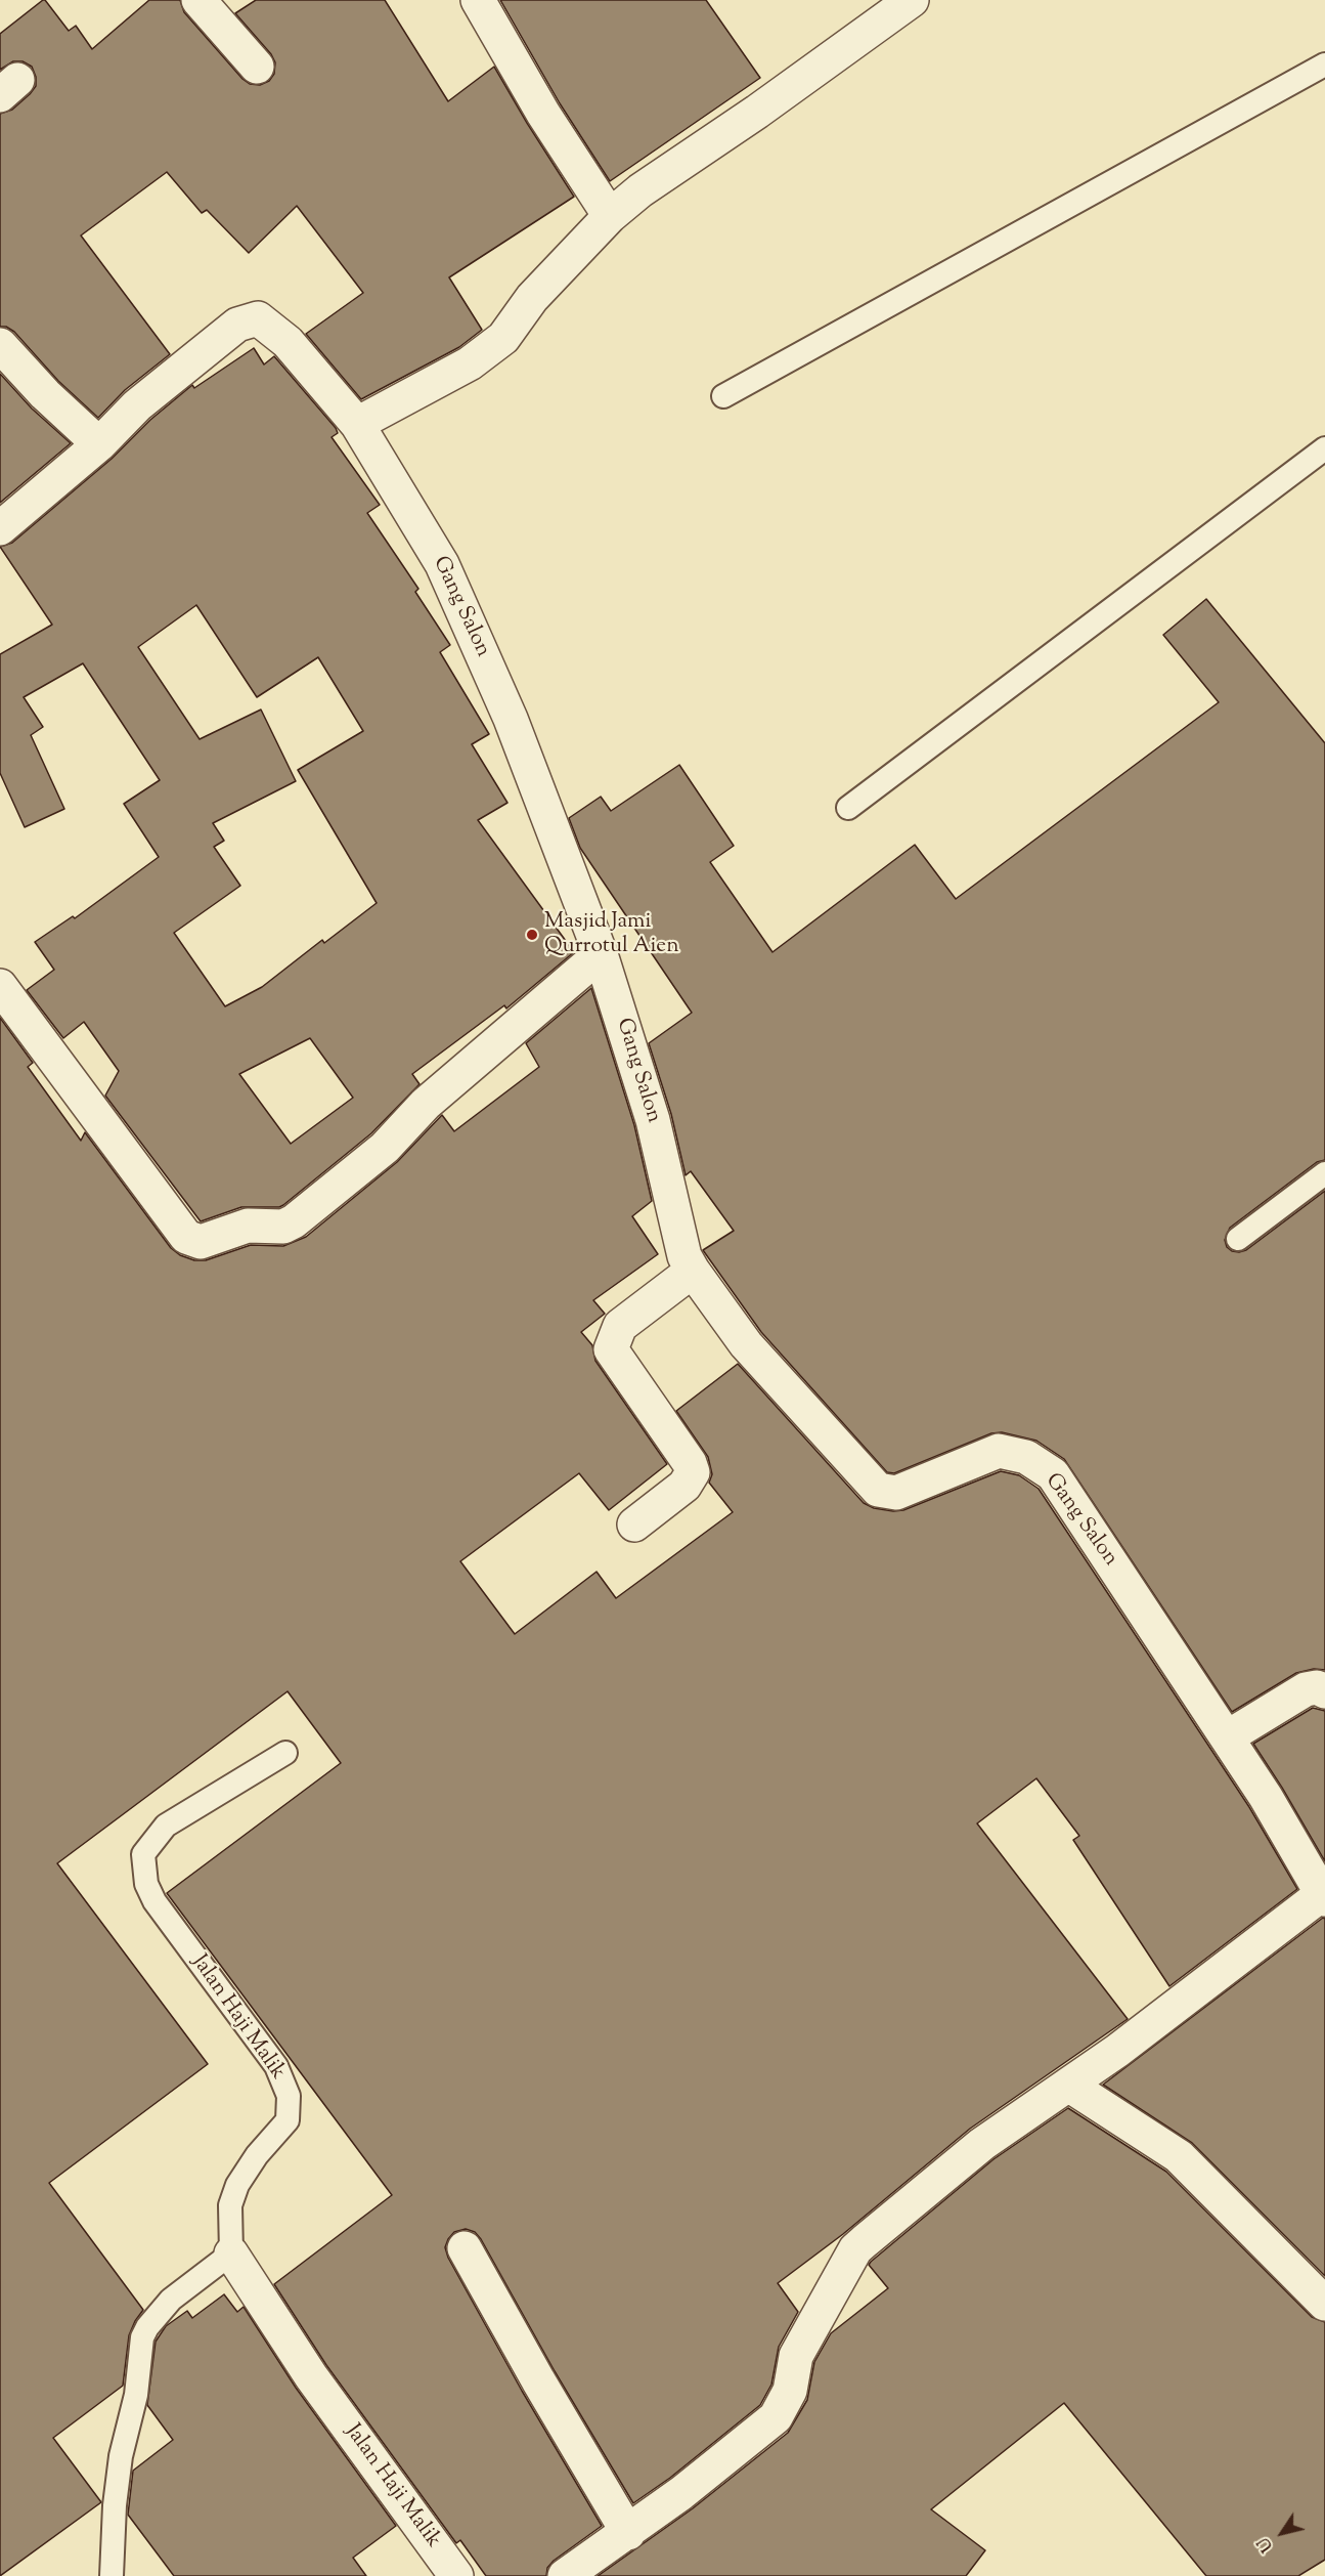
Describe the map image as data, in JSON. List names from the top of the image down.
{
  "streets": {
    "street": ["Gang Salon", "Jalan Haji Malik"]
  },
  "places": ["Masjid Jami Qurrotul Aien"],
  "north": "bottom left"
}
